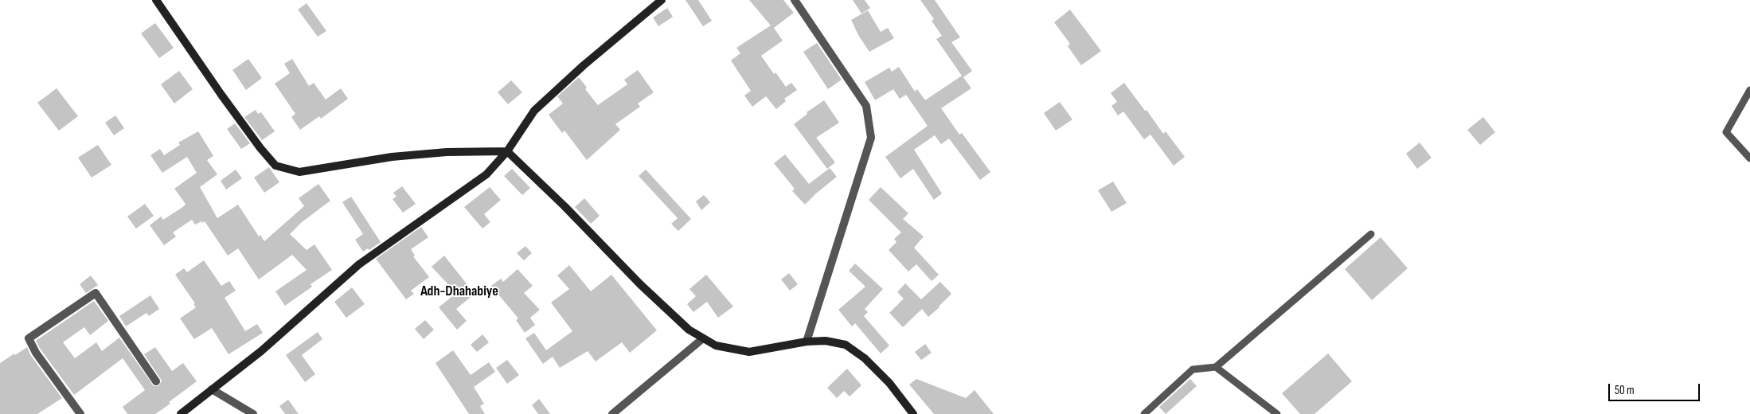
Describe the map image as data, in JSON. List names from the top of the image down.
{
  "districts": ["Adh-Dhahabiye"],
  "scale_bar": "50 m"
}
